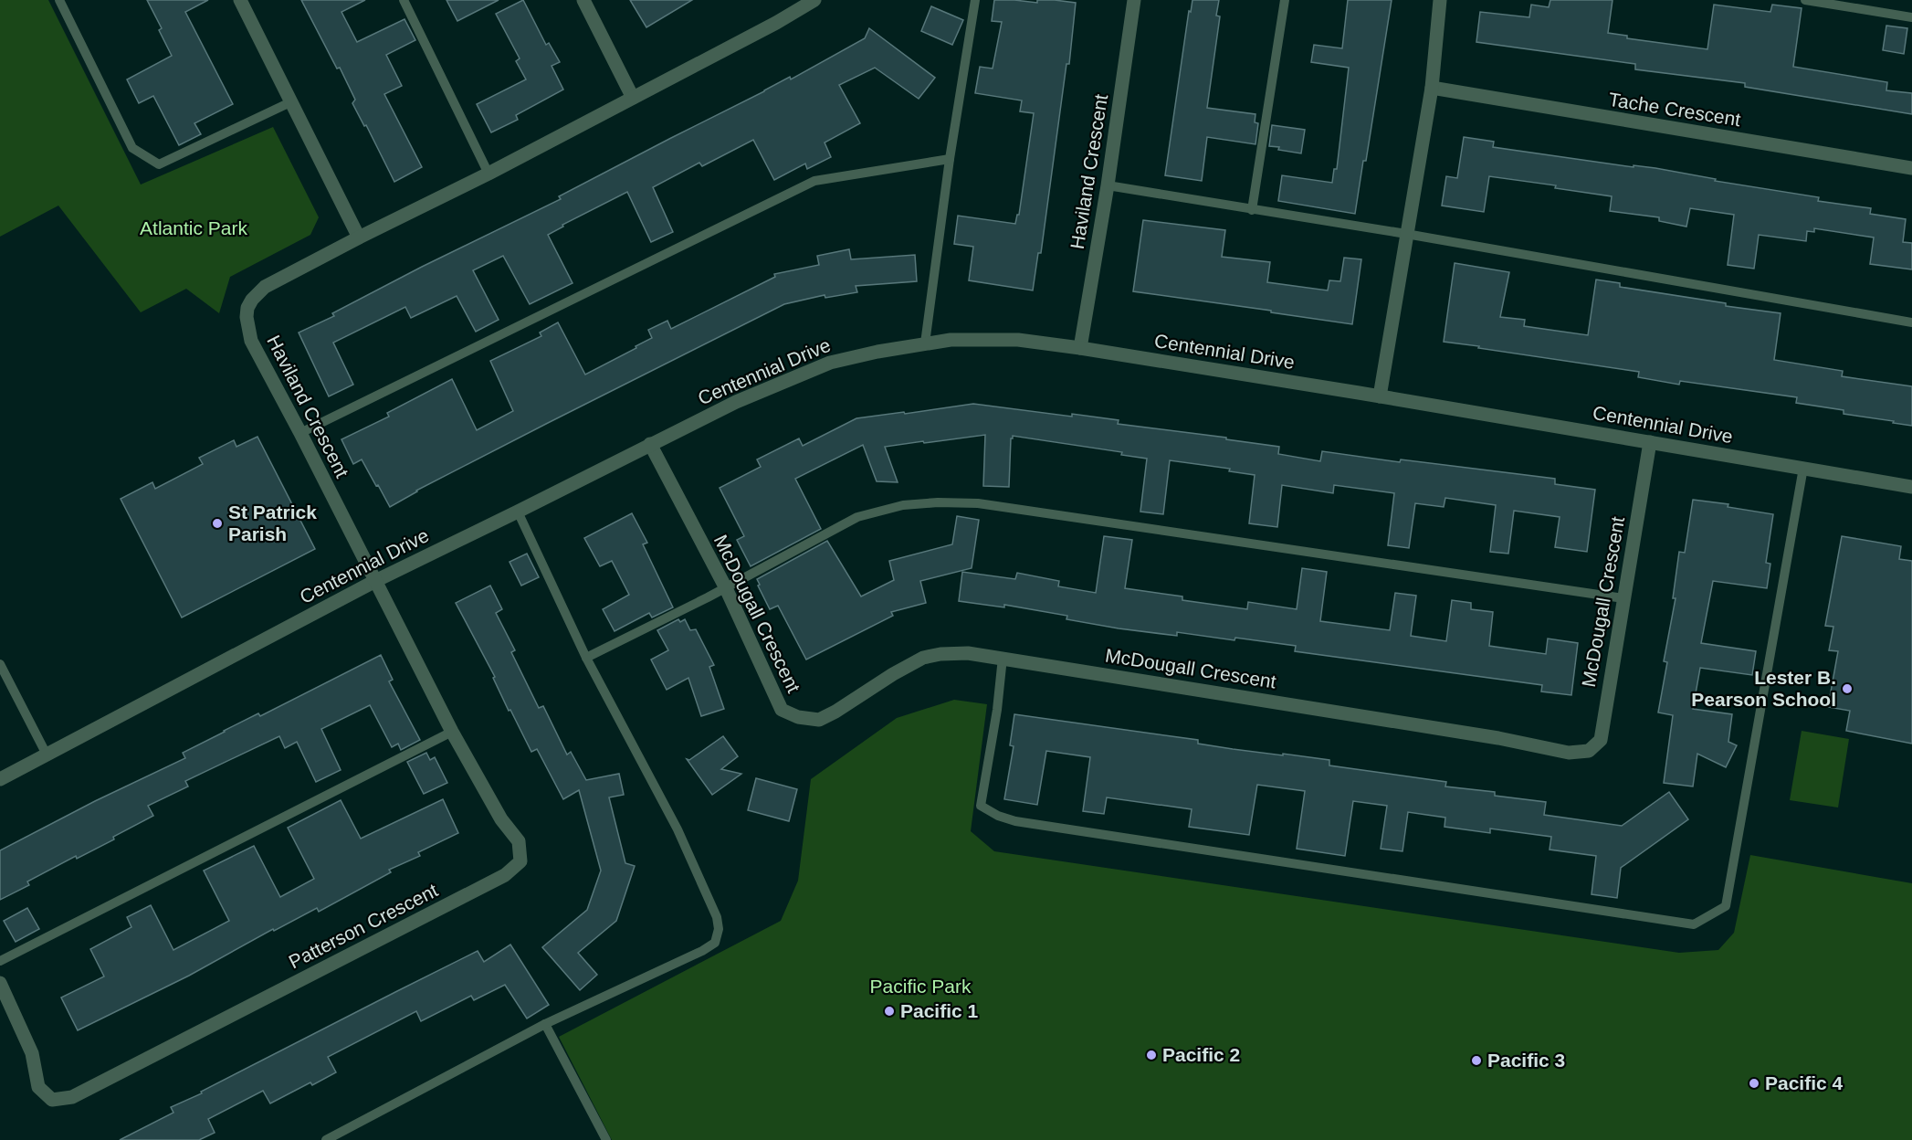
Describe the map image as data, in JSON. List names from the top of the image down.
{
  "streets": {
    "street": [
      "Tache Crescent",
      "Haviland Crescent",
      "Centennial Drive",
      "McDougall Crescent",
      "Patterson Crescent"
    ]
  },
  "crossings": [
    ["Haviland Crescent", "Centennial Drive"],
    ["Haviland Crescent", "Patterson Crescent"],
    ["Centennial Drive", "McDougall Crescent"],
    ["Centennial Drive", "Patterson Crescent"]
  ],
  "parks": ["Atlantic Park", "Pacific Park"],
  "places": [
    "St Patrick Parish",
    "Lester B. Pearson School",
    "Pacific 1",
    "Pacific 2",
    "Pacific 3",
    "Pacific 4"
  ]
}
